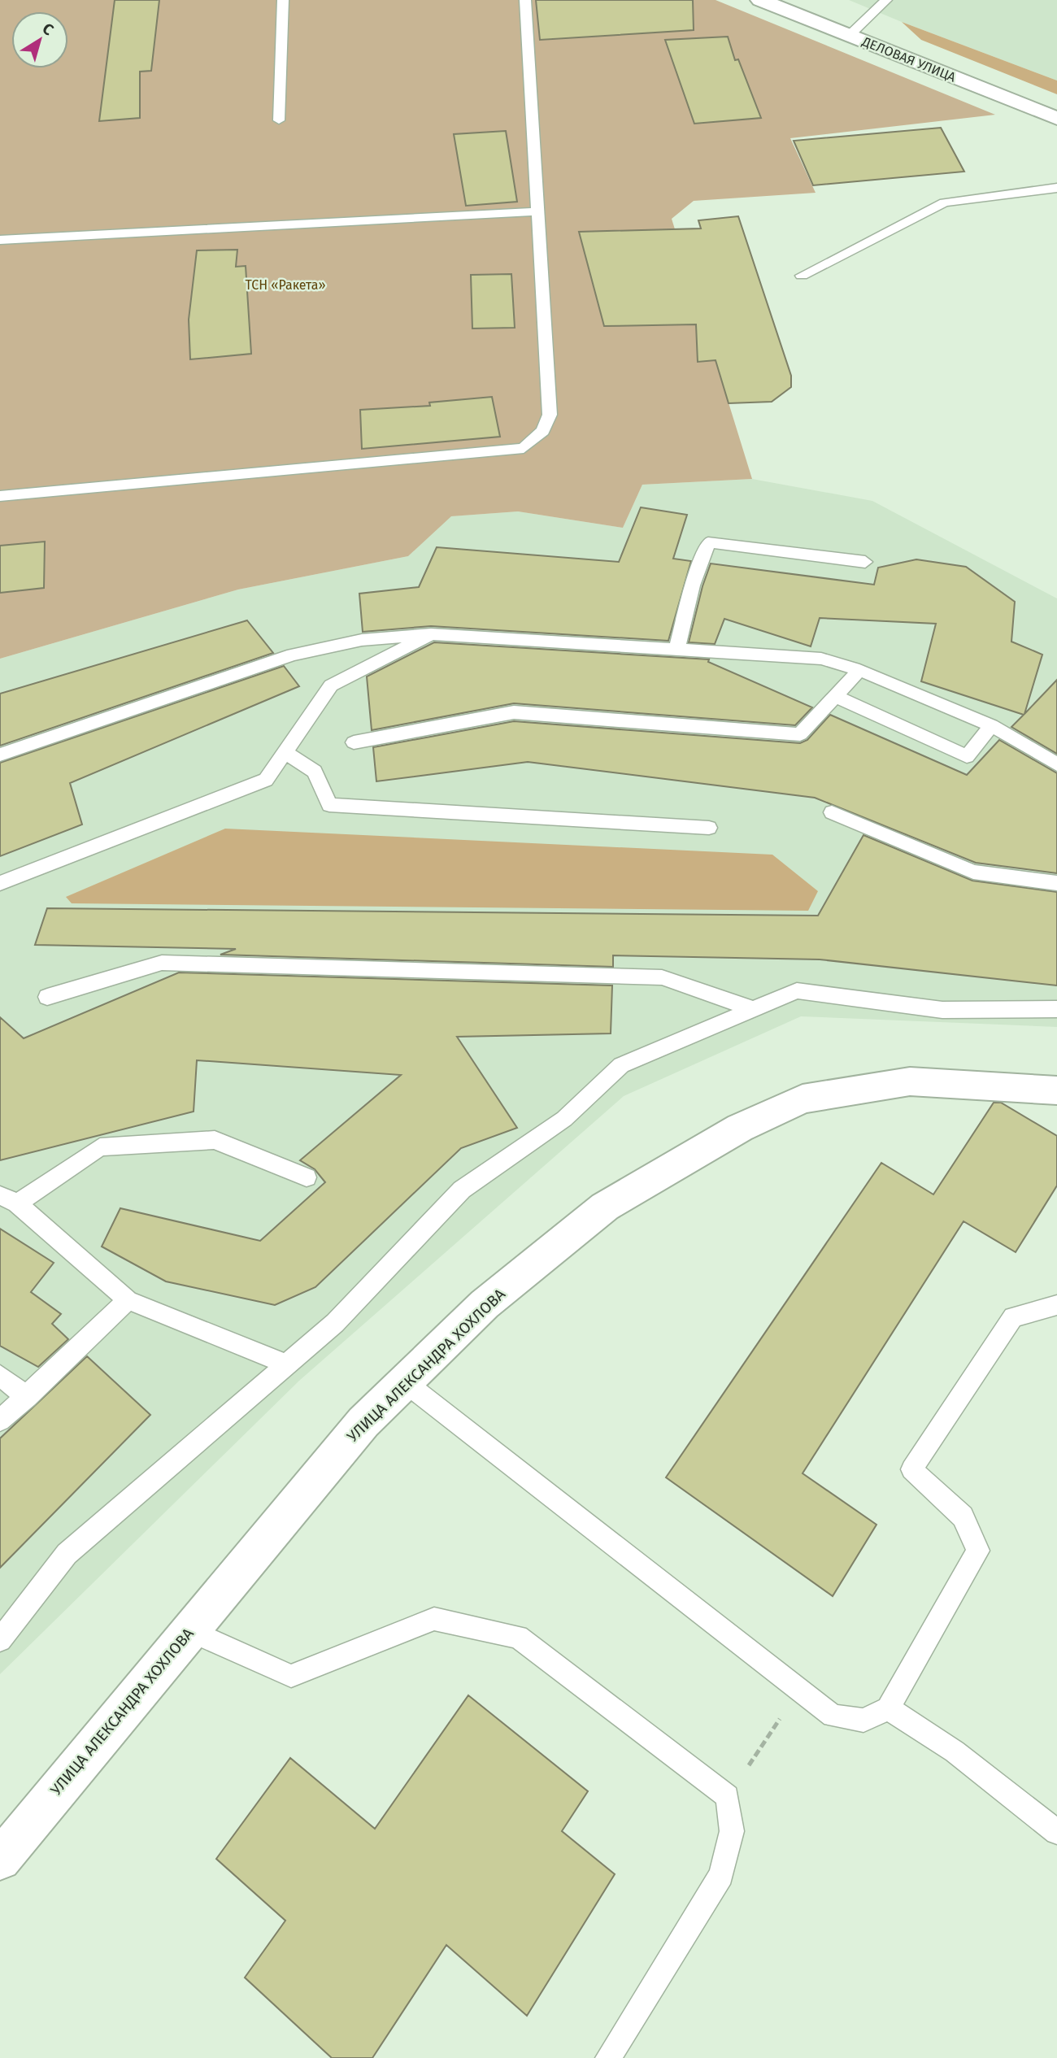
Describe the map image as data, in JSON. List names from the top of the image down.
{
  "streets": {
    "street": ["ДЕЛОВАЯ УЛИЦА", "УЛИЦА АЛЕКСАНДРА ХОХЛОВА"]
  },
  "parks": ["ТСН «Ракета»"],
  "north": "top right"
}
